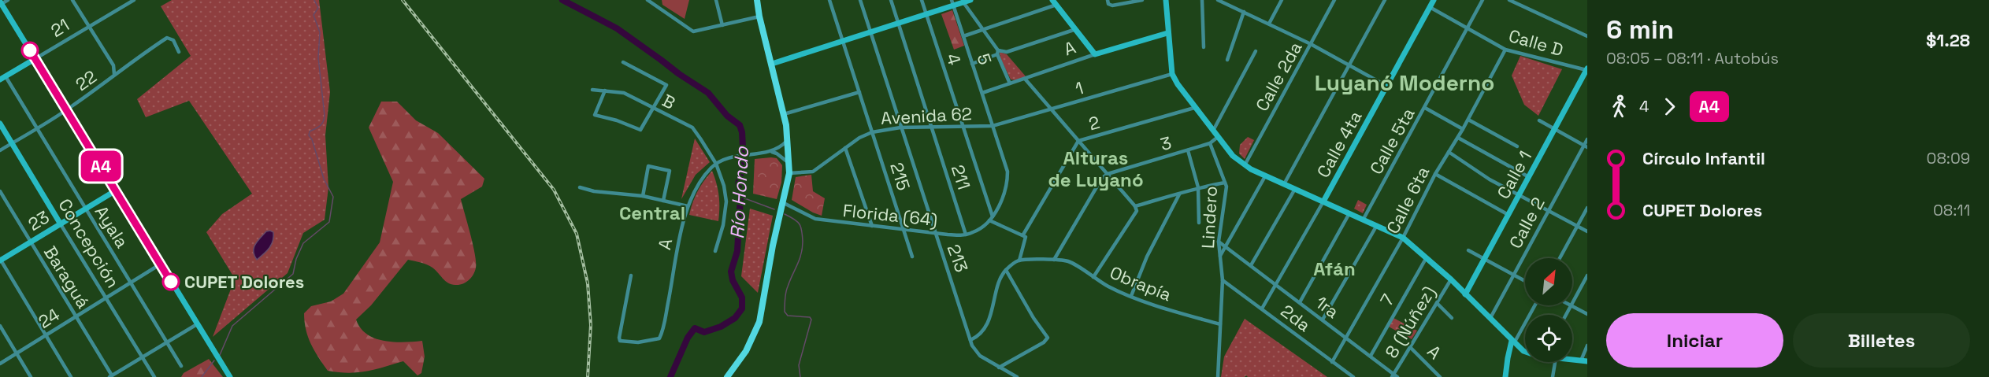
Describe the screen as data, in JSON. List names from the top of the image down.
{
  "streets": {
    "main road": [
      "21",
      "A",
      "Calle 4ta",
      "Calle 1",
      "23",
      "Concepción"
    ],
    "street": [
      "Calle D",
      "4",
      "5",
      "Calle 2da",
      "22",
      "1",
      "B",
      "Avenida 62",
      "2",
      "Calle 5ta",
      "3",
      "215",
      "211",
      "Calle 6ta",
      "Florida (64)",
      "Lindero",
      "Calle 2",
      "Ayala",
      "213",
      "Baraguá",
      "Obrapía",
      "7",
      "1ra",
      "24",
      "2da",
      "8 (Núñez)"
    ]
  },
  "crossings": [
    ["21", "Ayala"],
    ["Calle D", "Calle 5ta"],
    ["Calle D", "Calle 4ta"],
    ["Calle D", "Calle 1"],
    ["Calle D", "Calle 6ta"],
    ["A", "5"],
    ["A", "B"],
    ["A", "8 (Núñez)"],
    ["4", "5"],
    ["4", "Avenida 62"],
    ["5", "1"],
    ["5", "Avenida 62"],
    ["22", "Ayala"],
    ["22", "Concepción"],
    ["1", "Avenida 62"],
    ["Avenida 62", "215"],
    ["Avenida 62", "211"],
    ["Avenida 62", "213"],
    ["2", "Obrapía"],
    ["3", "Lindero"],
    ["215", "Florida (64)"],
    ["211", "Florida (64)"],
    ["Calle 6ta", "1ra"],
    ["Calle 6ta", "2da"],
    ["Florida (64)", "213"],
    ["Lindero", "Obrapía"],
    ["Lindero", "1ra"],
    ["Lindero", "2da"],
    ["23", "Ayala"],
    ["23", "Concepción"],
    ["23", "Baraguá"],
    ["Ayala", "24"],
    ["Concepción", "24"],
    ["Baraguá", "24"],
    ["7", "1ra"],
    ["1ra", "8 (Núñez)"]
  ],
  "districts": [
    "Luyanó Moderno",
    "Alturas de Luyanó",
    "Central",
    "Afán"
  ],
  "water": ["Río Hondo"],
  "places": ["CUPET Dolores"],
  "lines": ["bus line A4"],
  "north": "top right",
  "page": {
    "on_map": "A4",
    "heading": ["6 min", "08:05 – 08:11 · Autobús", "$1.28"],
    "legs": ["4", "A4"],
    "list": [
      {
        "name": "Círculo Infantil",
        "value": "08:09"
      },
      {
        "name": "CUPET Dolores",
        "value": "08:11"
      }
    ],
    "buttons": ["Iniciar", "Billetes"]
  }
}
